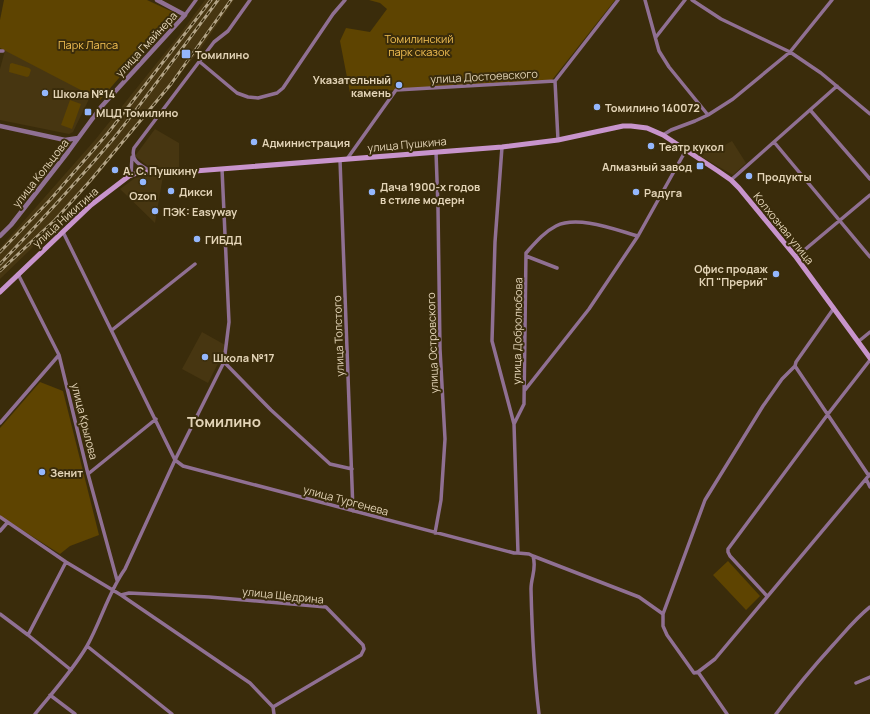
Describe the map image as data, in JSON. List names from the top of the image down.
{
  "streets": {
    "main road": ["улица Пушкина", "улица Никитина", "Колхозная улица"],
    "street": [
      "улица Гмайнера",
      "улица Достоевского",
      "улица Кольцова",
      "улица Добролюбова",
      "улица Толстого",
      "улица Островского",
      "улица Крылова",
      "улица Тургенева",
      "улица Щедрина"
    ]
  },
  "crossings": [
    ["улица Гмайнера", "улица Кольцова"],
    ["улица Достоевского", "улица Пушкина"],
    ["улица Пушкина", "улица Никитина"],
    ["улица Пушкина", "Колхозная улица"],
    ["улица Пушкина", "улица Толстого"],
    ["улица Пушкина", "улица Островского"],
    ["улица Никитина", "улица Крылова"],
    ["Колхозная улица", "улица Добролюбова"],
    ["улица Толстого", "улица Тургенева"],
    ["улица Островского", "улица Тургенева"]
  ],
  "districts": ["Томилино"],
  "parks": ["Томилинский парк сказок", "Парк Лапса"],
  "places": {
    "transit": ["Томилино", "МЦД Томилино", "Алмазный завод"],
    "other": [
      "Указательный камень",
      "Школа №14",
      "Томилино 140072",
      "Администрация",
      "Театр кукол",
      "А. С. Пушкину",
      "Продукты",
      "Ozon",
      "Дикси",
      "Дача 1900-х годов в стиле модерн",
      "Радуга",
      "ПЭК: Easyway",
      "ГИБДД",
      "Офис продаж КП \"Прерий\"",
      "Школа №17",
      "Зенит"
    ]
  }
}
